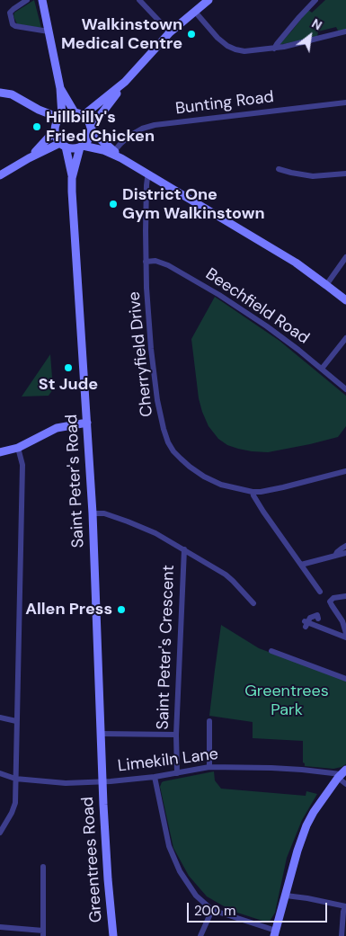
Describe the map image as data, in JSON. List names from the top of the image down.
{
  "streets": {
    "main road": ["Saint Peter's Road", "Greentrees Road"],
    "street": [
      "Bunting Road",
      "Beechfield Road",
      "Cherryfield Drive",
      "Saint Peter's Crescent",
      "Limekiln Lane"
    ]
  },
  "crossings": [
    ["Beechfield Road", "Cherryfield Drive"],
    ["Saint Peter's Road", "Limekiln Lane"],
    ["Saint Peter's Road", "Greentrees Road"],
    ["Saint Peter's Crescent", "Limekiln Lane"],
    ["Limekiln Lane", "Greentrees Road"]
  ],
  "parks": ["Greentrees Park"],
  "places": [
    "Walkinstown Medical Centre",
    "Hillbilly's Fried Chicken",
    "District One Gym Walkinstown",
    "St Jude",
    "Allen Press"
  ],
  "scale_bar": "200 m",
  "north": "top right"
}
